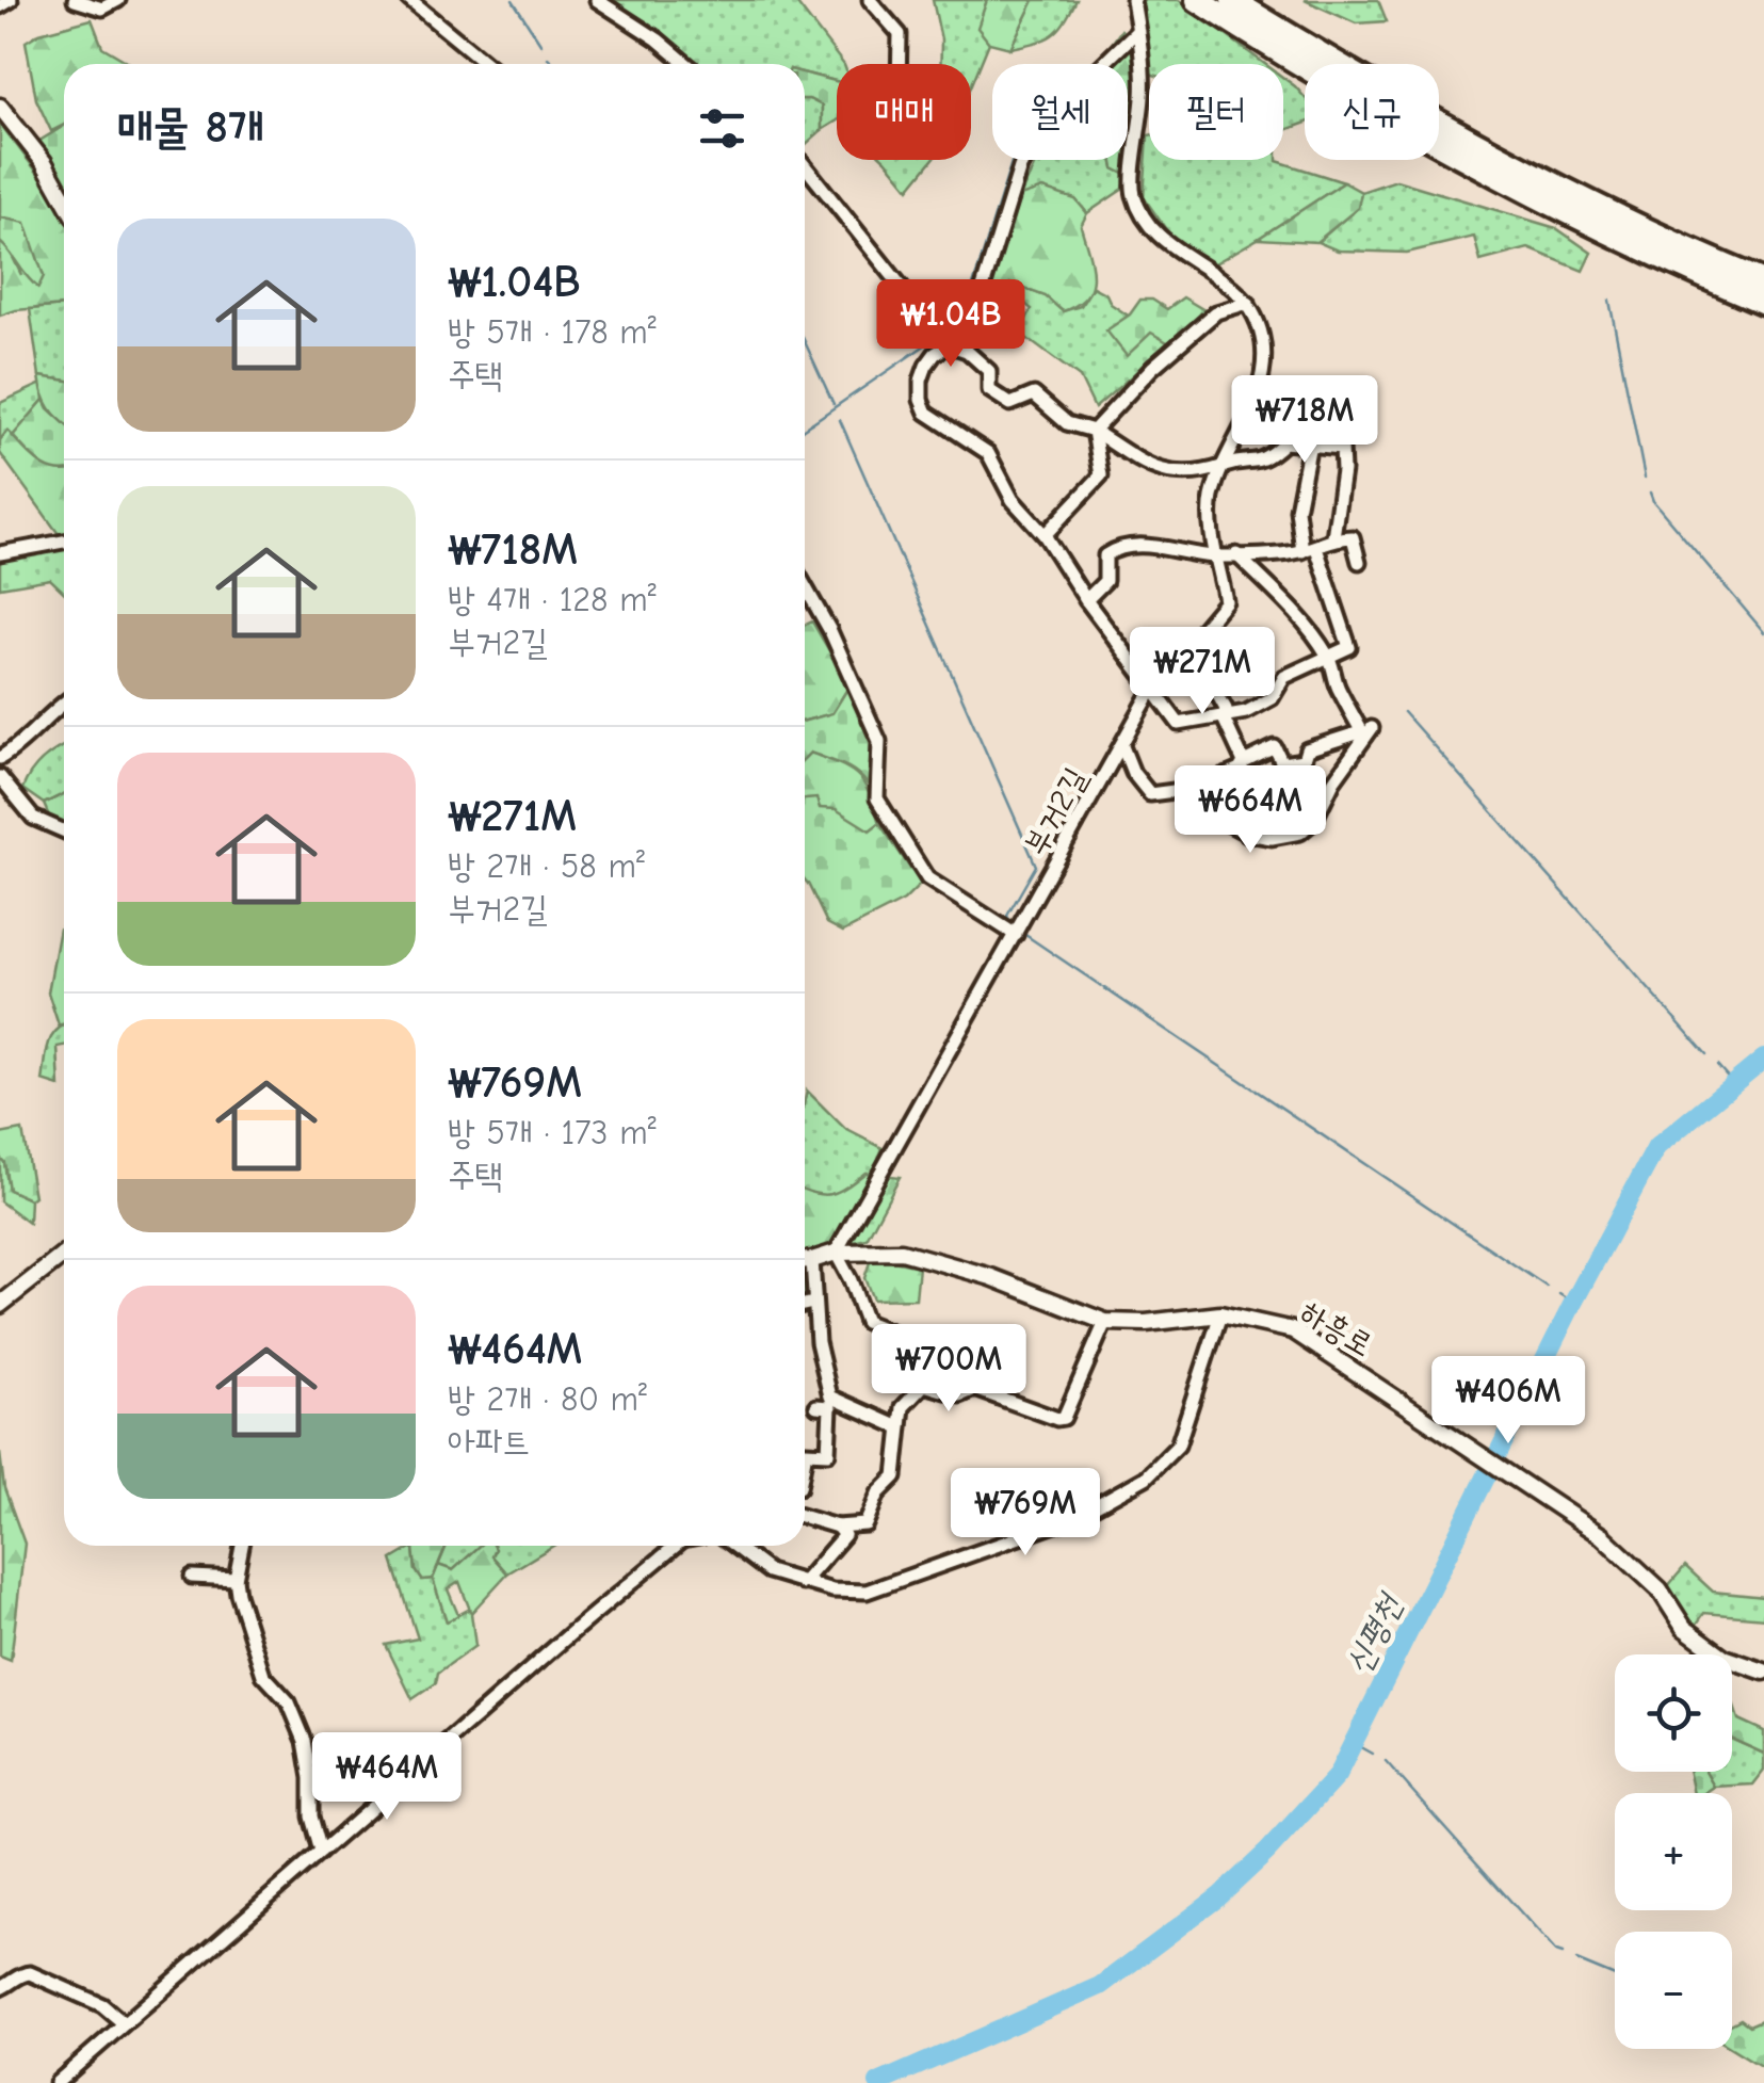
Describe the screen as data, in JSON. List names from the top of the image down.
{
  "streets": {
    "street": ["부거2길", "하흥로"]
  },
  "crossings": [
    ["부거2길", "하흥로"]
  ],
  "water": ["신평천"],
  "page": {
    "chip": [
      "매매",
      "월세",
      "필터",
      "신규"
    ],
    "heading": "매물 8개",
    "list": [
      {
        "name": "₩1.04B",
        "note": "방 5개 · 178 m² · 주택"
      },
      {
        "name": "₩718M",
        "note": "방 4개 · 128 m² · 부거2길"
      },
      {
        "name": "₩271M",
        "note": "방 2개 · 58 m² · 부거2길"
      },
      {
        "name": "₩769M",
        "note": "방 5개 · 173 m² · 주택"
      },
      {
        "name": "₩464M",
        "note": "방 2개 · 80 m² · 아파트"
      }
    ],
    "price": [
      "₩1.04B",
      "₩718M",
      "₩271M",
      "₩664M",
      "₩700M",
      "₩406M",
      "₩769M",
      "₩464M"
    ],
    "map_buttons": ["+", "−"]
  }
}
